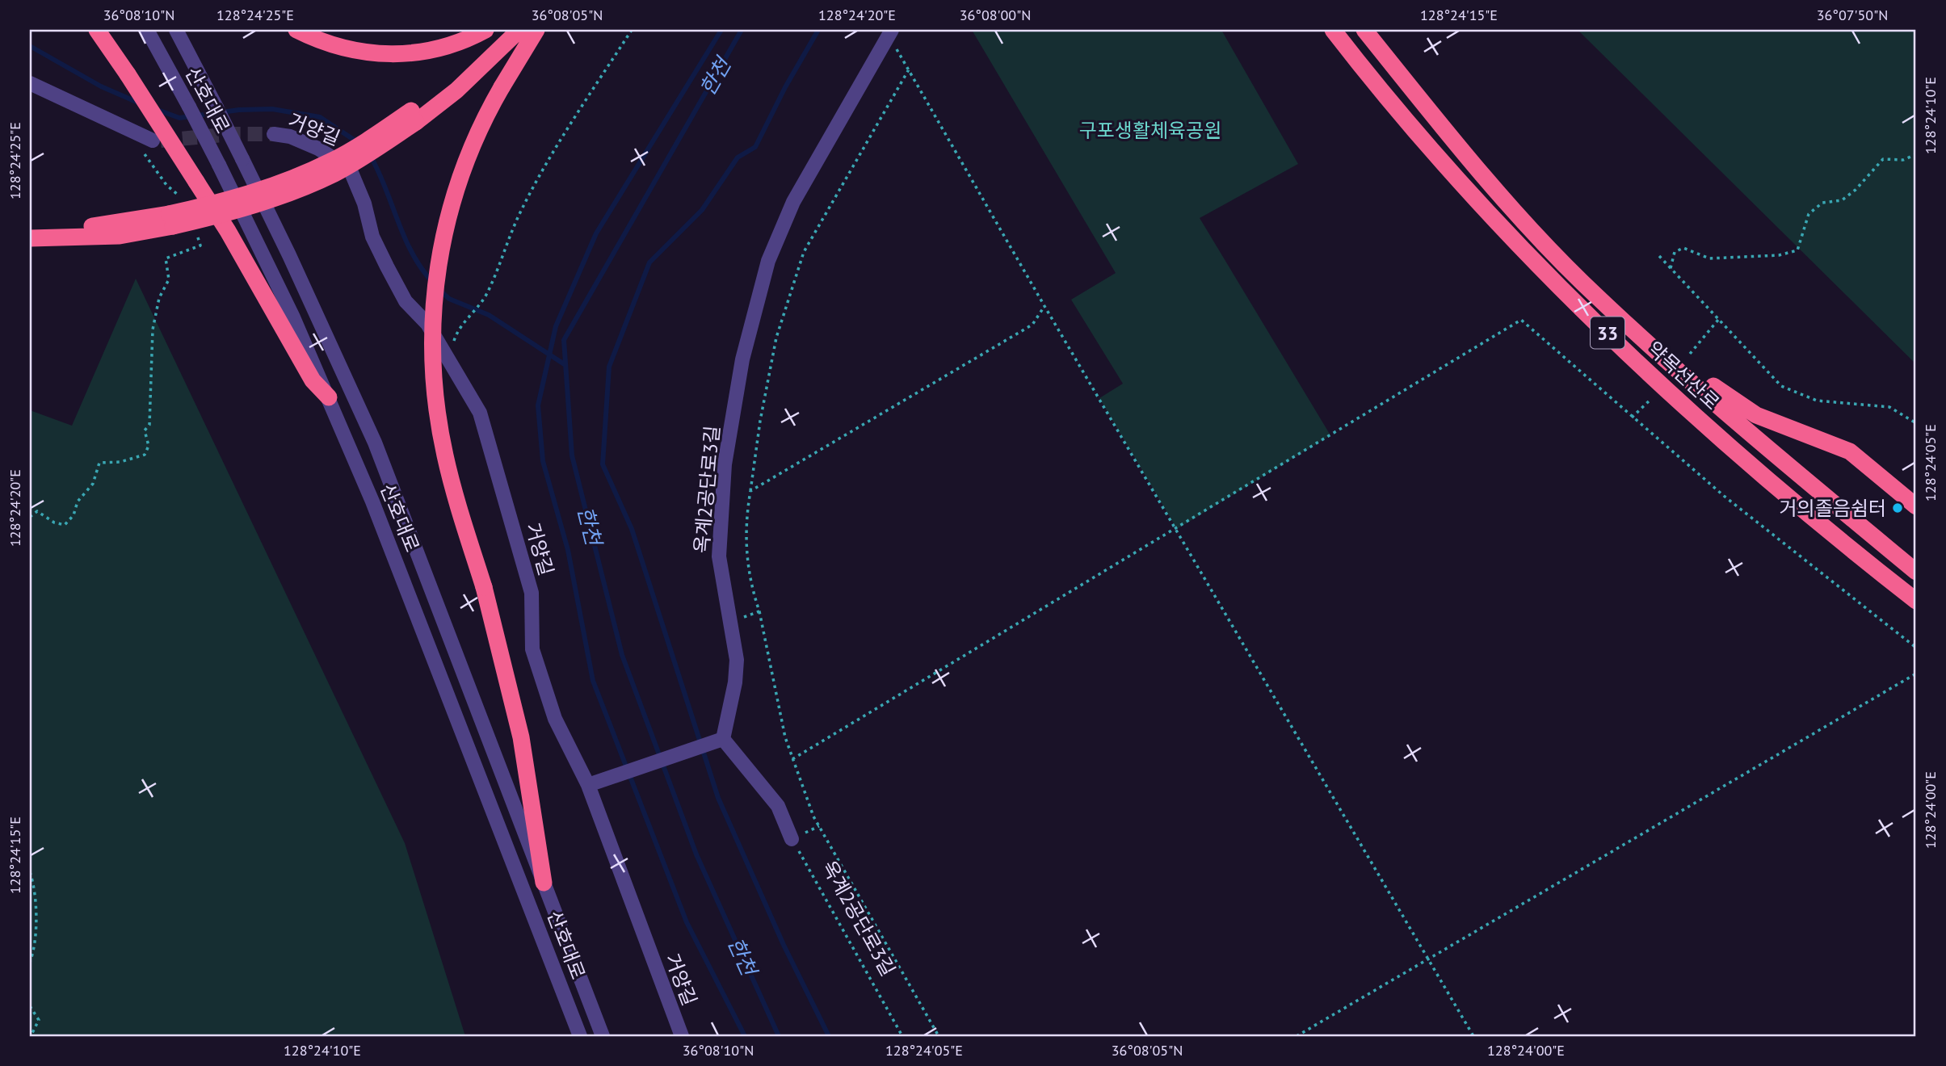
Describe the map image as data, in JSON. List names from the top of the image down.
{
  "streets": {
    "highway": ["33", "약목선산로"],
    "street": ["산호대로", "거양길", "옥계2공단로3길"]
  },
  "water": ["한천"],
  "parks": ["구포생활체육공원"],
  "places": ["거의졸음쉼터"],
  "coordinates": [
    "36°08'10\"N",
    "128°24'25\"E",
    "36°08'05\"N",
    "128°24'20\"E",
    "36°08'00\"N",
    "128°24'15\"E",
    "36°07'50\"N",
    "128°24'10\"E",
    "128°24'05\"E",
    "128°24'00\"E"
  ]
}
